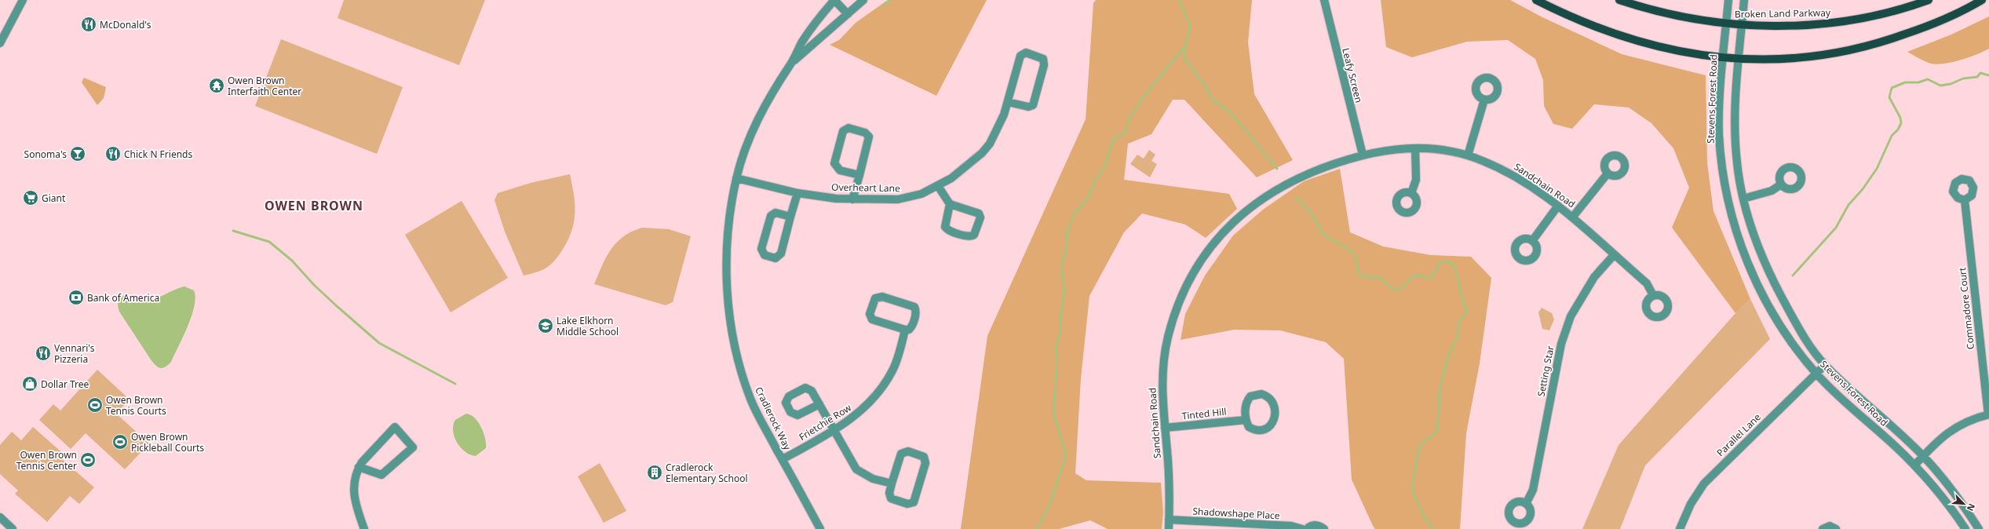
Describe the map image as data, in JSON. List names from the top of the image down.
{
  "streets": {
    "main road": ["Broken Land Parkway"],
    "street": [
      "Leafy Screen",
      "Stevens Forest Road",
      "Sandchain Road",
      "Overheart Lane",
      "Commadore Court",
      "Setting Star",
      "Tinted Hill",
      "Cradlerock Way",
      "Frietchie Row",
      "Parallel Lane",
      "Shadowshape Place"
    ]
  },
  "crossings": [
    ["Broken Land Parkway", "Stevens Forest Road"],
    ["Leafy Screen", "Sandchain Road"],
    ["Stevens Forest Road", "Parallel Lane"],
    ["Sandchain Road", "Setting Star"],
    ["Sandchain Road", "Tinted Hill"],
    ["Sandchain Road", "Shadowshape Place"],
    ["Overheart Lane", "Cradlerock Way"],
    ["Cradlerock Way", "Frietchie Row"]
  ],
  "districts": ["OWEN BROWN"],
  "places": {
    "restaurant": ["McDonald's", "Chick N Friends", "Vennari's Pizzeria"],
    "temple": ["Owen Brown Interfaith Center"],
    "bar": ["Sonoma's"],
    "supermarket": ["Giant"],
    "bank": ["Bank of America"],
    "school or university": ["Lake Elkhorn Middle School"],
    "shop": ["Dollar Tree"],
    "sports": ["Owen Brown Tennis Courts", "Owen Brown Pickleball Courts", "Owen Brown Tennis Center"],
    "building": ["Cradlerock Elementary School"]
  },
  "north": "bottom right"
}
